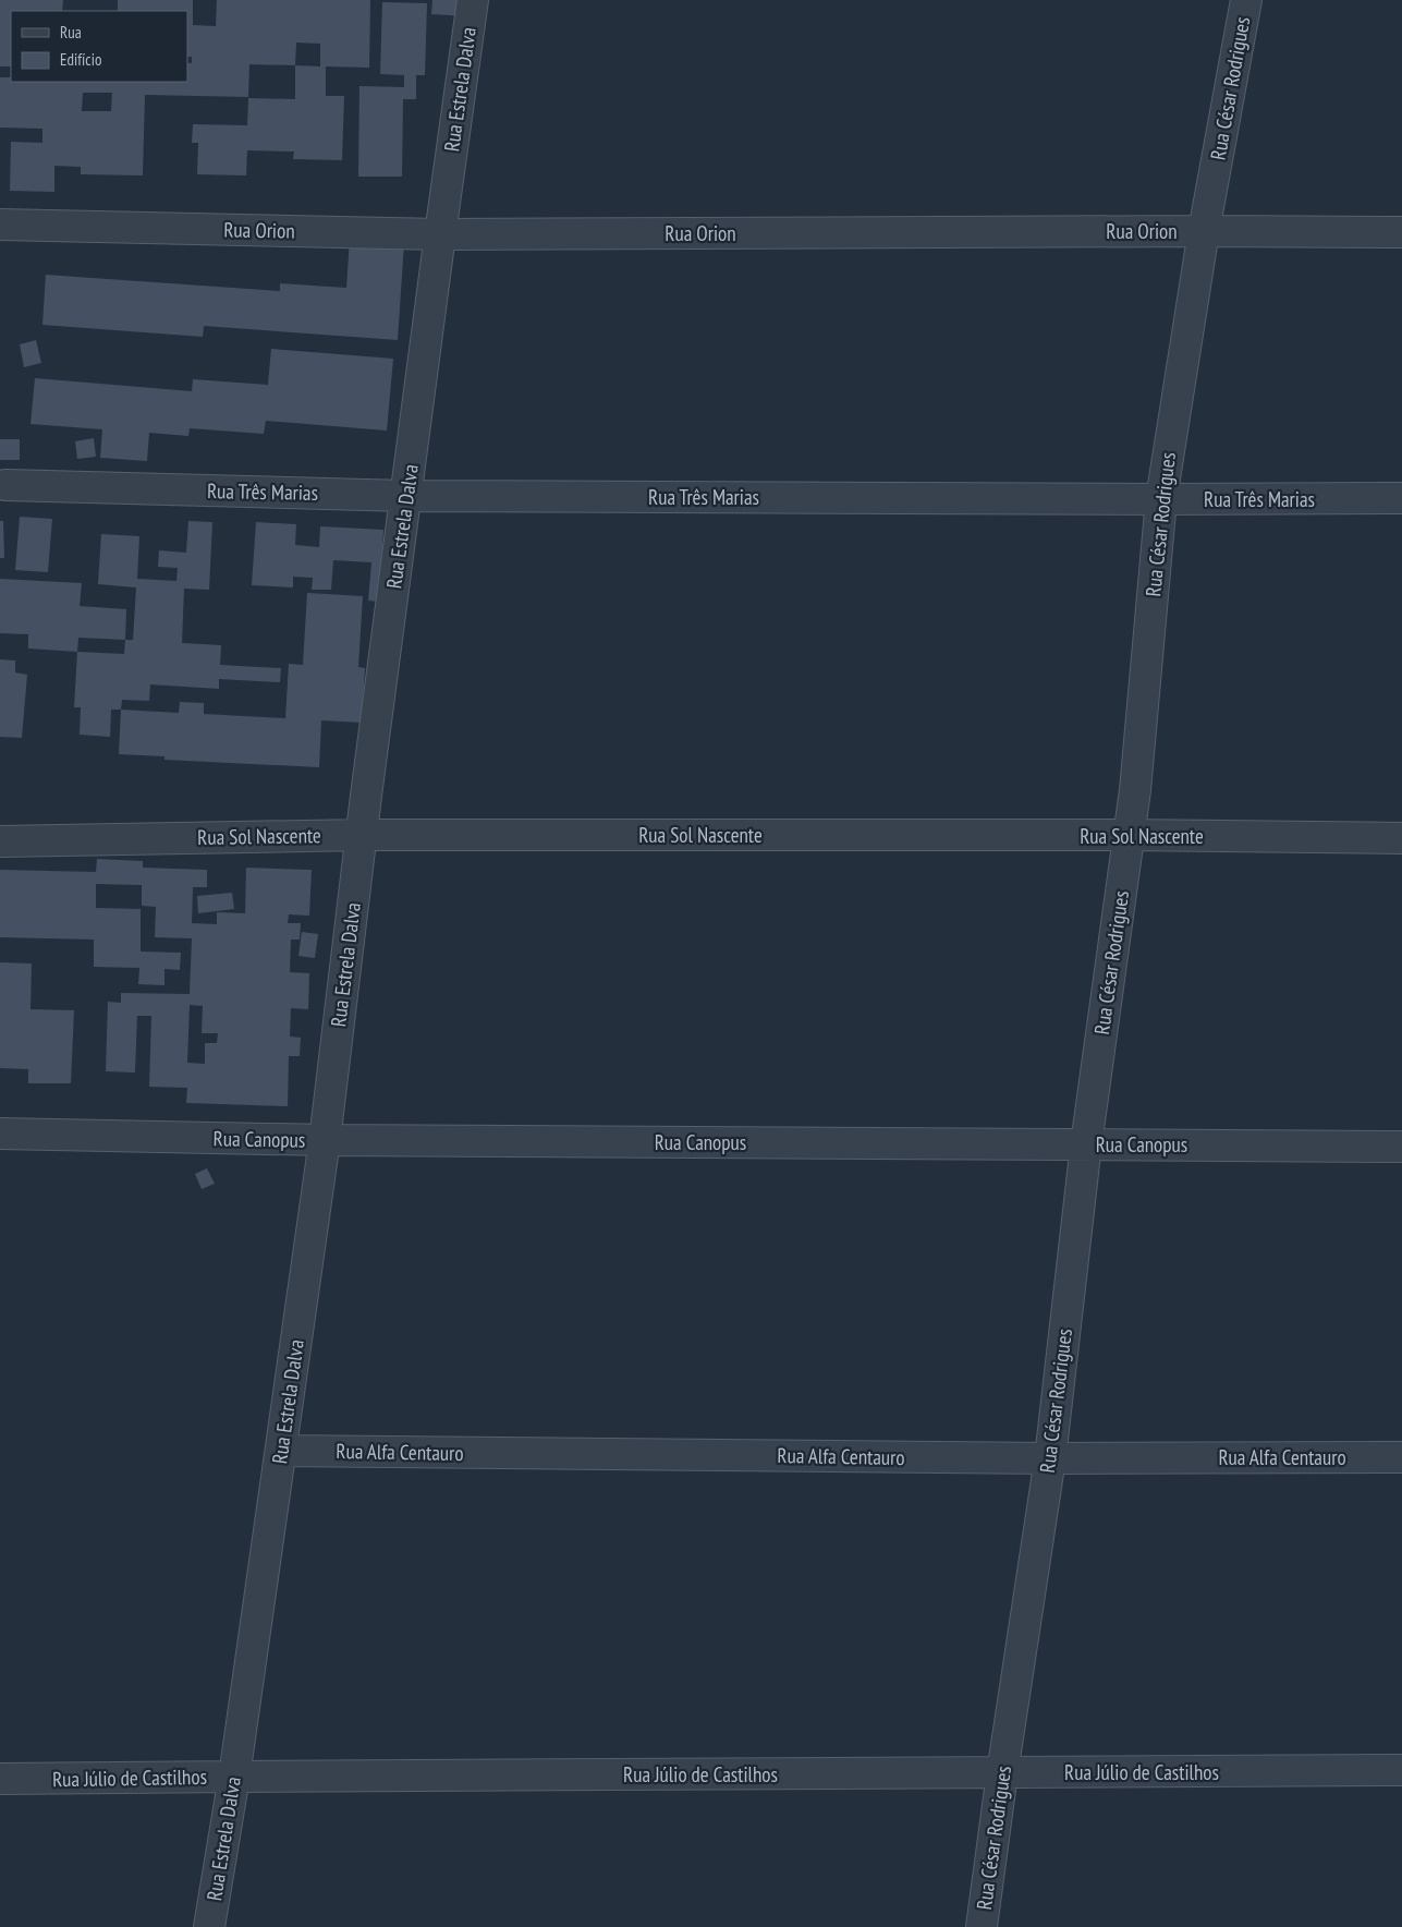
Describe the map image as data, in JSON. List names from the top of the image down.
{
  "streets": {
    "street": [
      "Rua César Rodrigues",
      "Rua Estrela Dalva",
      "Rua Orion",
      "Rua Três Marias",
      "Rua Sol Nascente",
      "Rua Canopus",
      "Rua Alfa Centauro",
      "Rua Júlio de Castilhos"
    ]
  },
  "crossings": [
    ["Rua César Rodrigues", "Rua Orion"],
    ["Rua César Rodrigues", "Rua Três Marias"],
    ["Rua César Rodrigues", "Rua Sol Nascente"],
    ["Rua César Rodrigues", "Rua Canopus"],
    ["Rua César Rodrigues", "Rua Alfa Centauro"],
    ["Rua César Rodrigues", "Rua Júlio de Castilhos"],
    ["Rua Estrela Dalva", "Rua Orion"],
    ["Rua Estrela Dalva", "Rua Três Marias"],
    ["Rua Estrela Dalva", "Rua Sol Nascente"],
    ["Rua Estrela Dalva", "Rua Canopus"],
    ["Rua Estrela Dalva", "Rua Alfa Centauro"],
    ["Rua Estrela Dalva", "Rua Júlio de Castilhos"]
  ],
  "legend": ["Rua", "Edifício"]
}
